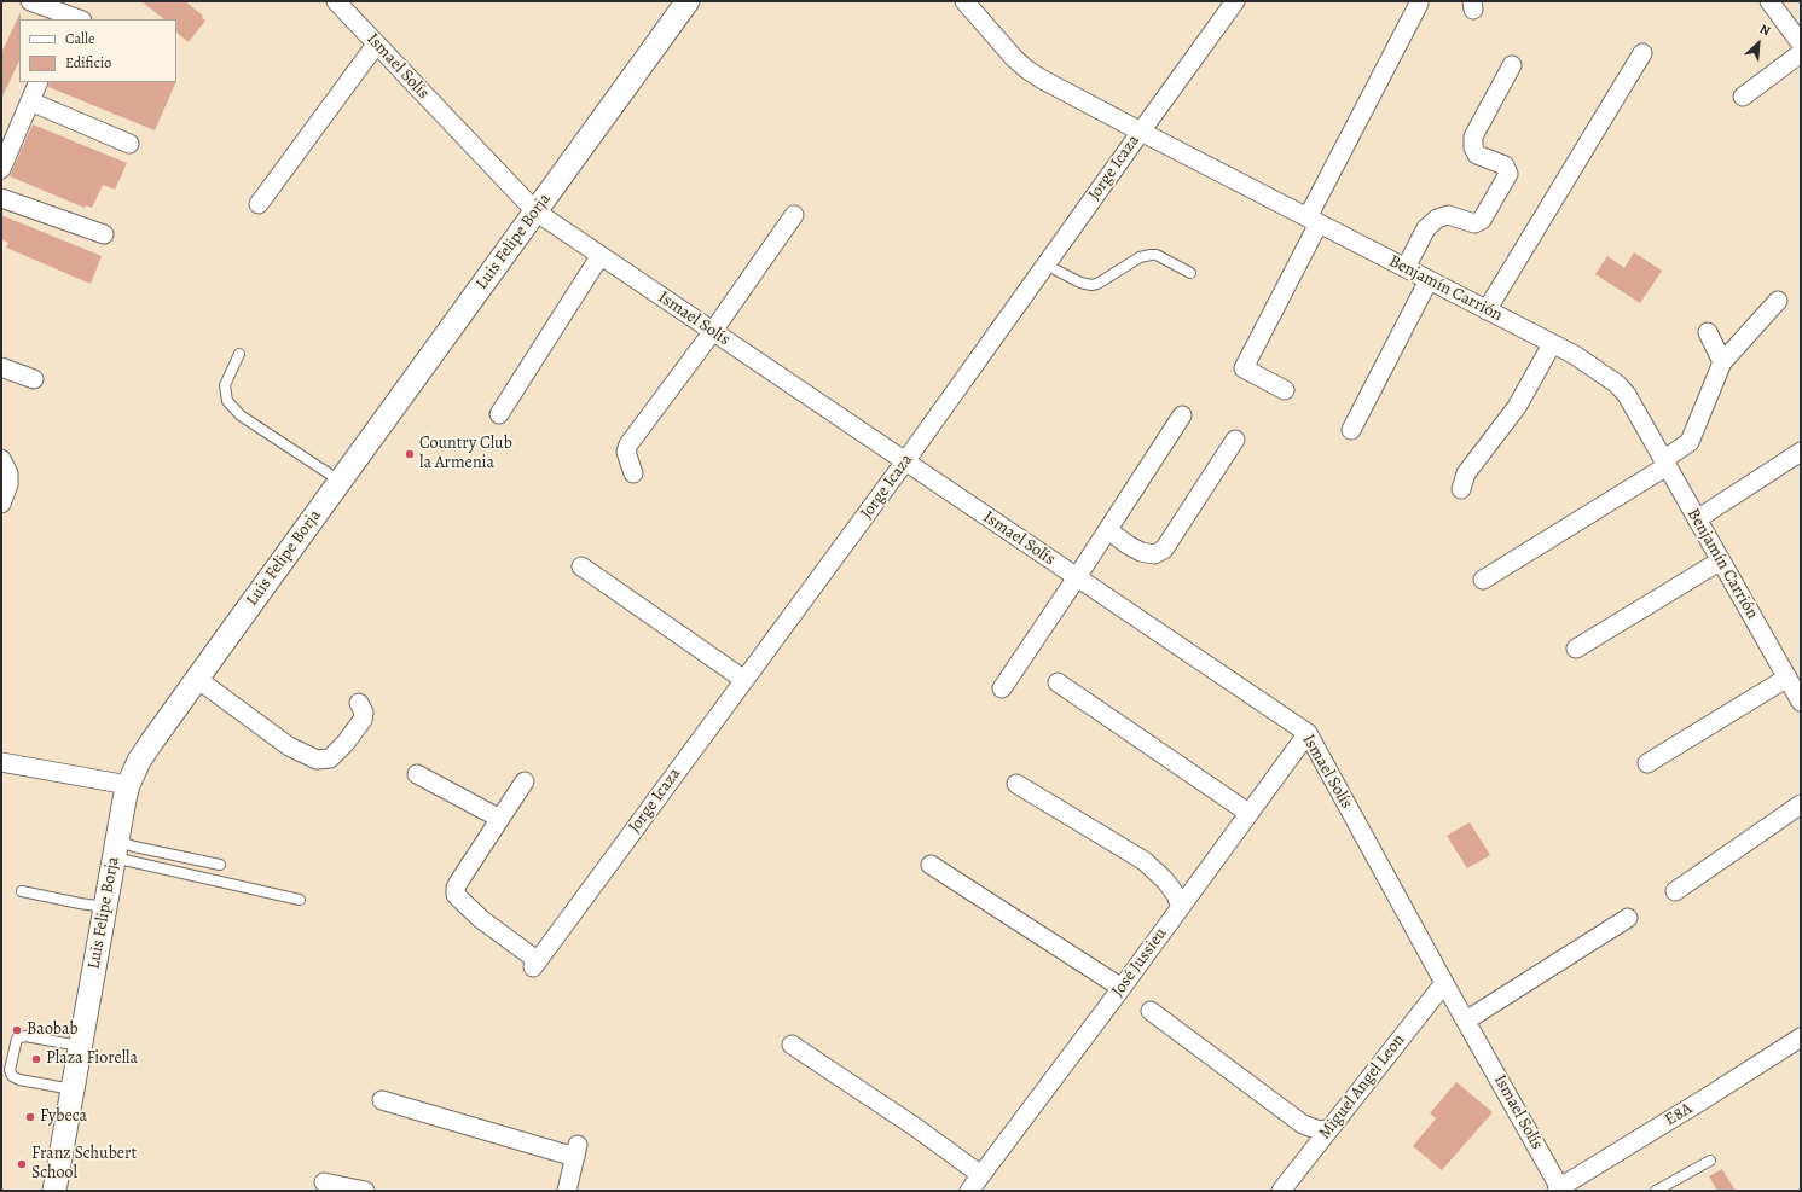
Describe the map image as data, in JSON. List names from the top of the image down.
{
  "streets": {
    "street": [
      "Ismael Solís",
      "Jorge Icaza",
      "Luis Felipe Borja",
      "Benjamín Carrión",
      "José Jussieu",
      "Miguel Angel Leon",
      "E8A"
    ]
  },
  "crossings": [
    ["Ismael Solís", "Jorge Icaza"],
    ["Ismael Solís", "Luis Felipe Borja"],
    ["Ismael Solís", "José Jussieu"],
    ["Ismael Solís", "Miguel Angel Leon"],
    ["Ismael Solís", "E8A"],
    ["Jorge Icaza", "Benjamín Carrión"]
  ],
  "places": [
    "Country Club la Armenia",
    "Baobab",
    "Plaza Fiorella",
    "Fybeca",
    "Franz Schubert School"
  ],
  "legend": ["Calle", "Edificio"],
  "north": "top right"
}
